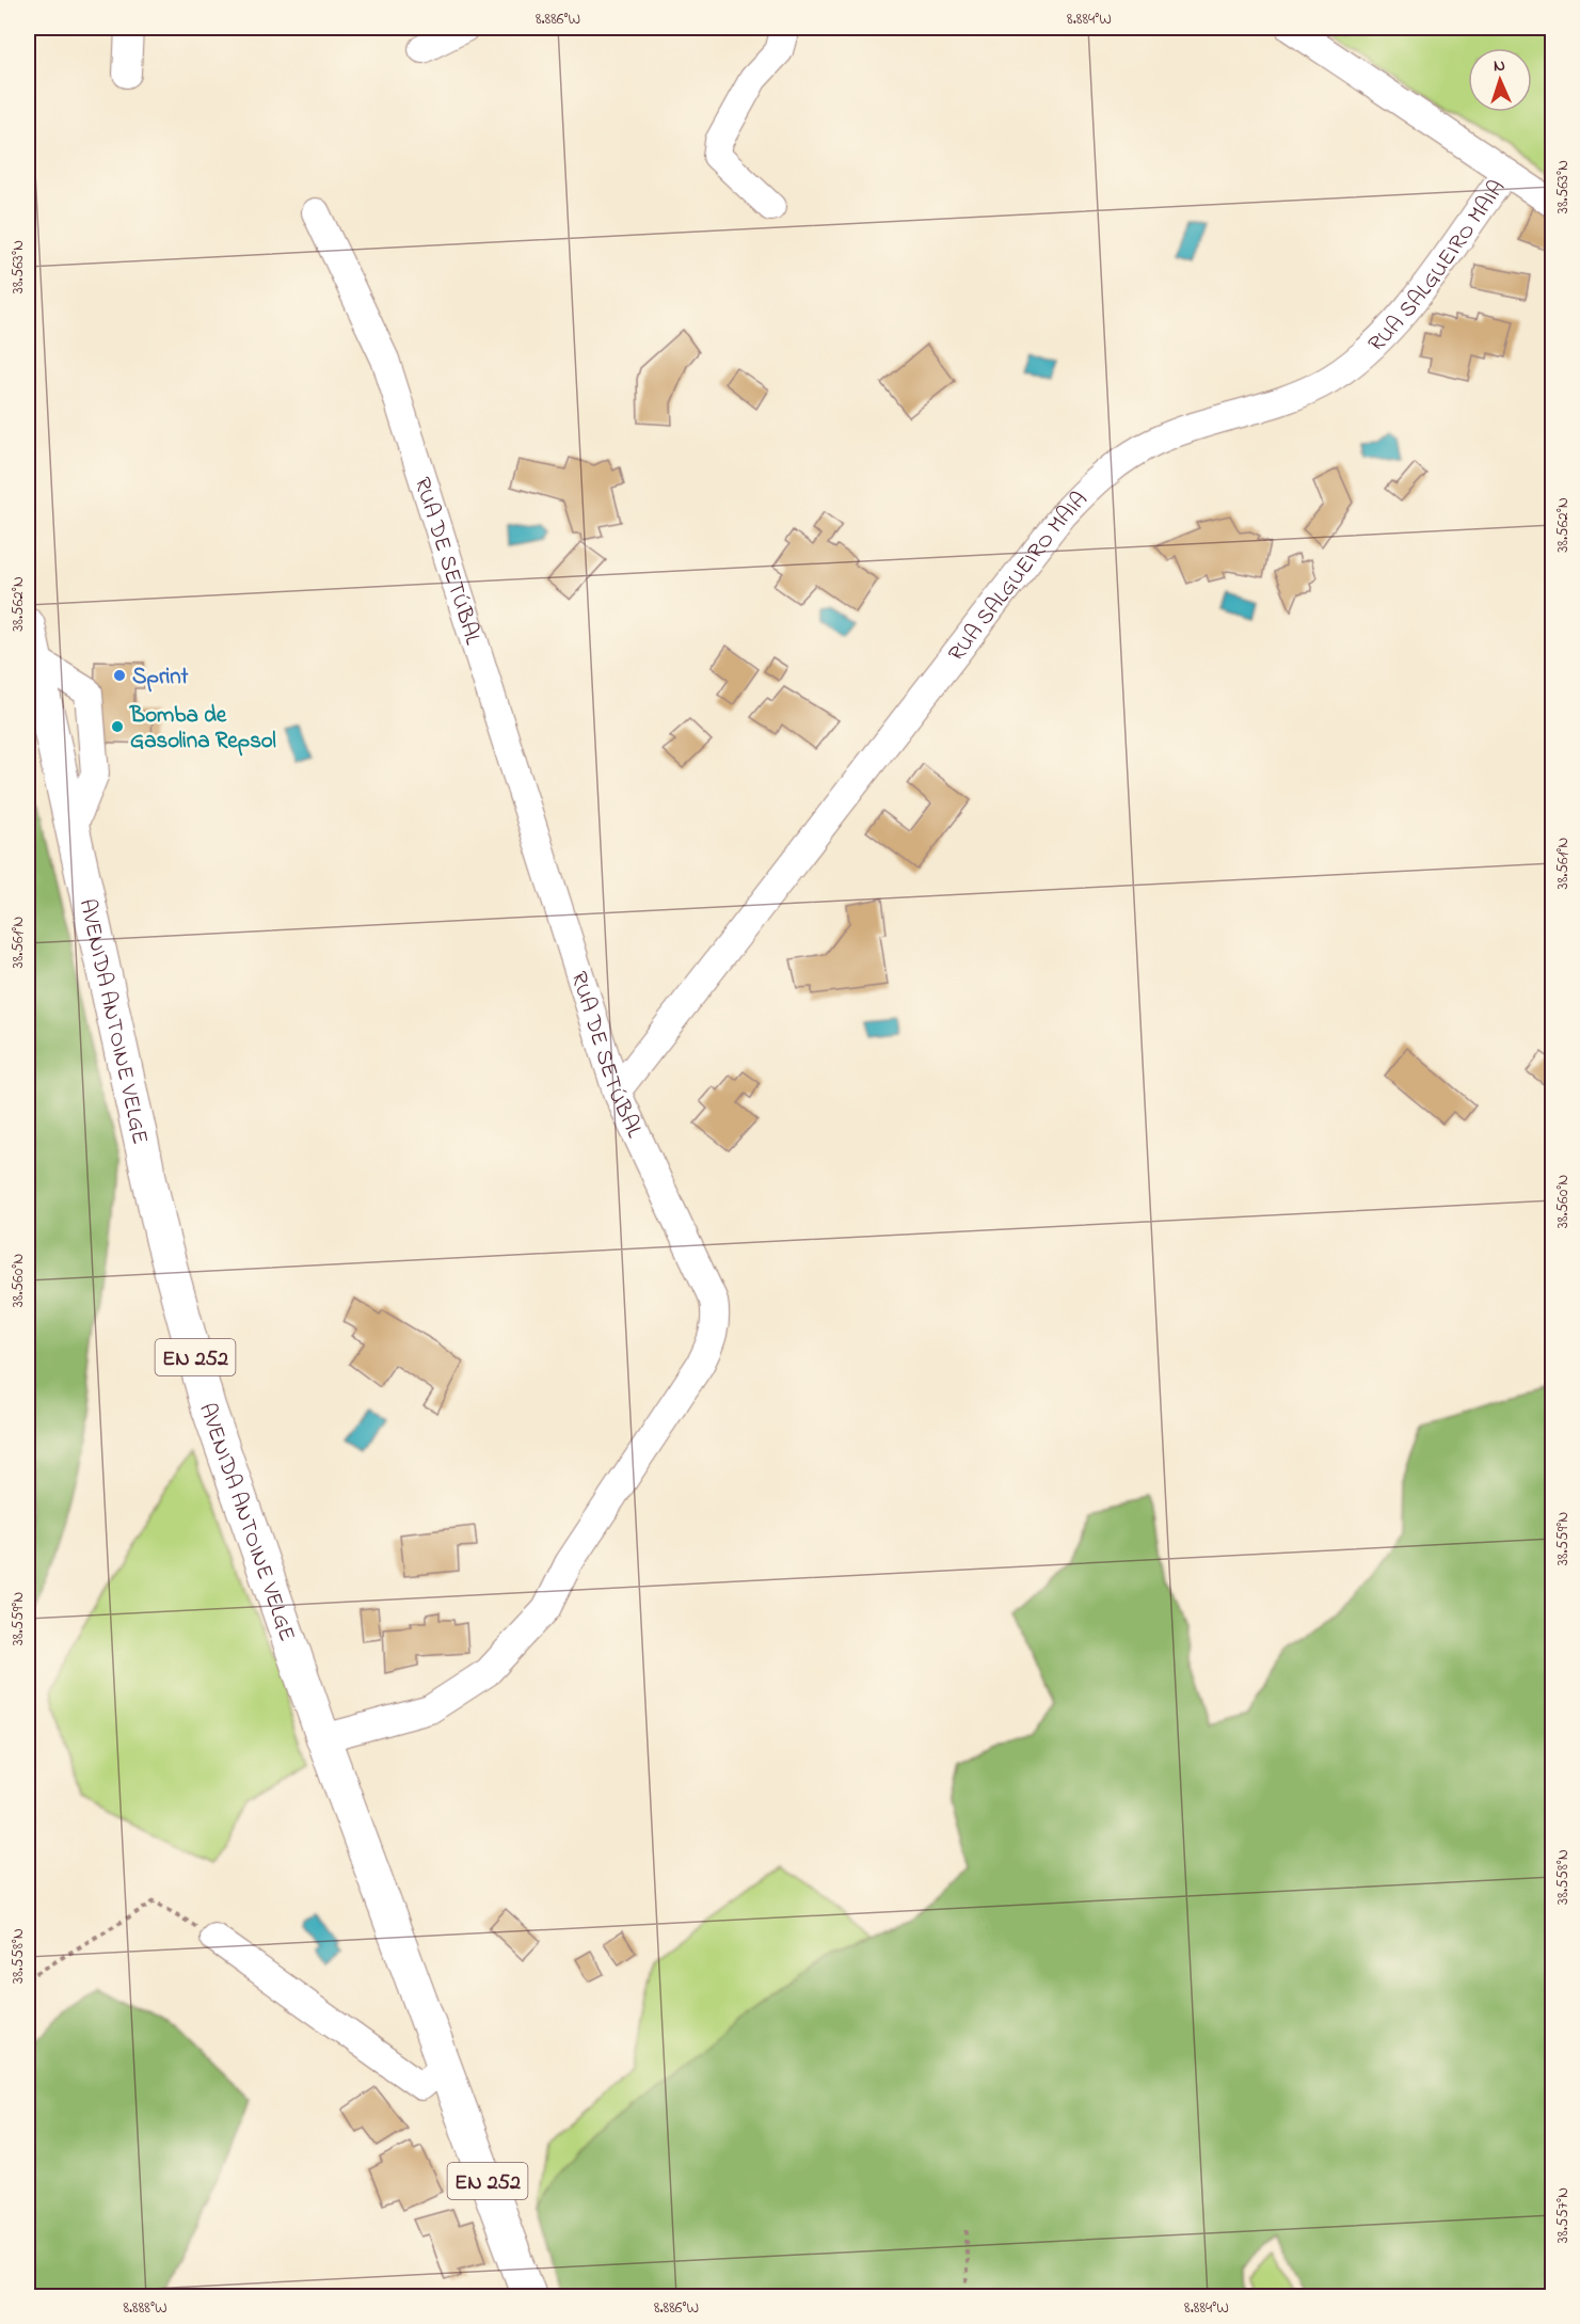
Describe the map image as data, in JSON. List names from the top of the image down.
{
  "streets": {
    "main road": ["AVENIDA ANTOINE VELGE", "EN 252"],
    "street": ["RUA SALGUEIRO MAIA", "RUA DE SETÚBAL"]
  },
  "crossings": [
    ["RUA SALGUEIRO MAIA", "RUA DE SETÚBAL"],
    ["RUA DE SETÚBAL", "AVENIDA ANTOINE VELGE"],
    ["AVENIDA ANTOINE VELGE", "EN 252"]
  ],
  "places": ["Sprint", "Bomba de Gasolina Repsol"],
  "north": "top",
  "coordinates": [
    "8.886°W",
    "8.884°W",
    "38.563°N",
    "38.562°N",
    "38.561°N",
    "38.560°N",
    "38.559°N",
    "38.558°N",
    "38.557°N",
    "8.888°W"
  ]
}
